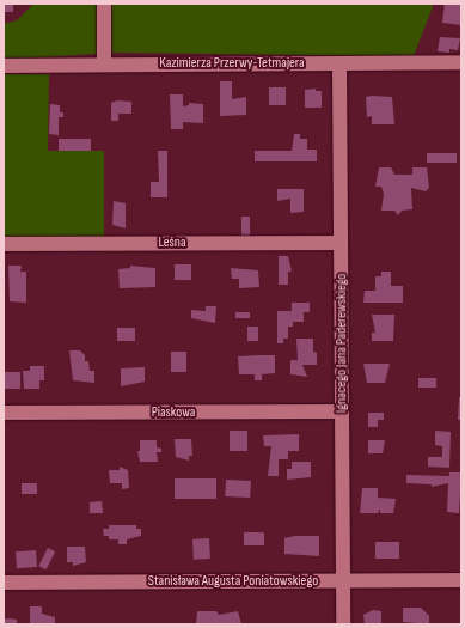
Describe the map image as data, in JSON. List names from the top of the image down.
{
  "streets": {
    "street": [
      "Kazimierza Przerwy-Tetmajera",
      "Leśna",
      "Ignacego Jana Paderewskiego",
      "Piaskowa",
      "Stanisława Augusta Poniatowskiego"
    ]
  },
  "crossings": [
    ["Kazimierza Przerwy-Tetmajera", "Ignacego Jana Paderewskiego"],
    ["Leśna", "Ignacego Jana Paderewskiego"],
    ["Ignacego Jana Paderewskiego", "Piaskowa"],
    ["Ignacego Jana Paderewskiego", "Stanisława Augusta Poniatowskiego"]
  ]
}
